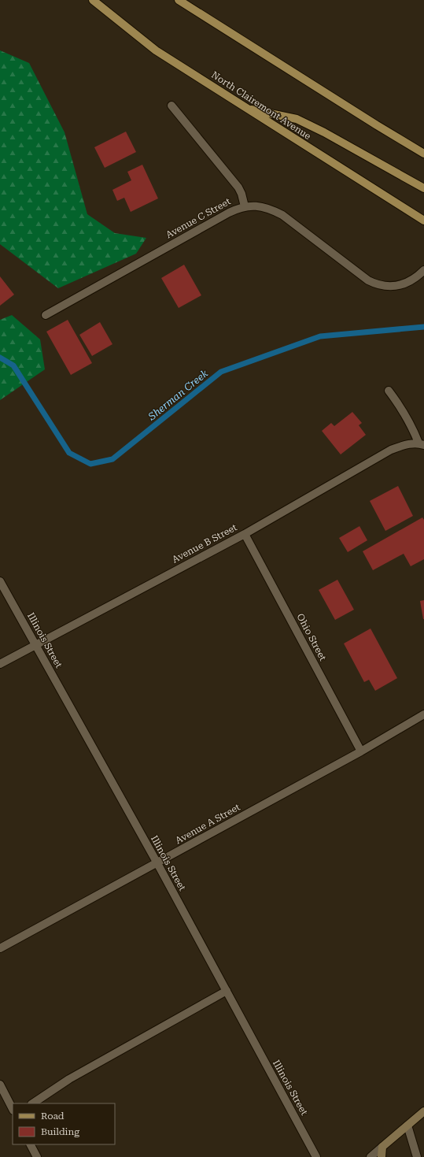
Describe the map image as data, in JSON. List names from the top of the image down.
{
  "streets": {
    "main road": ["North Clairemont Avenue"],
    "street": [
      "Avenue C Street",
      "Avenue B Street",
      "Ohio Street",
      "Illinois Street",
      "Avenue A Street"
    ]
  },
  "crossings": [
    ["Avenue B Street", "Ohio Street"],
    ["Avenue B Street", "Illinois Street"],
    ["Ohio Street", "Avenue A Street"],
    ["Illinois Street", "Avenue A Street"]
  ],
  "water": ["Sherman Creek"],
  "legend": ["Road", "Building"]
}
